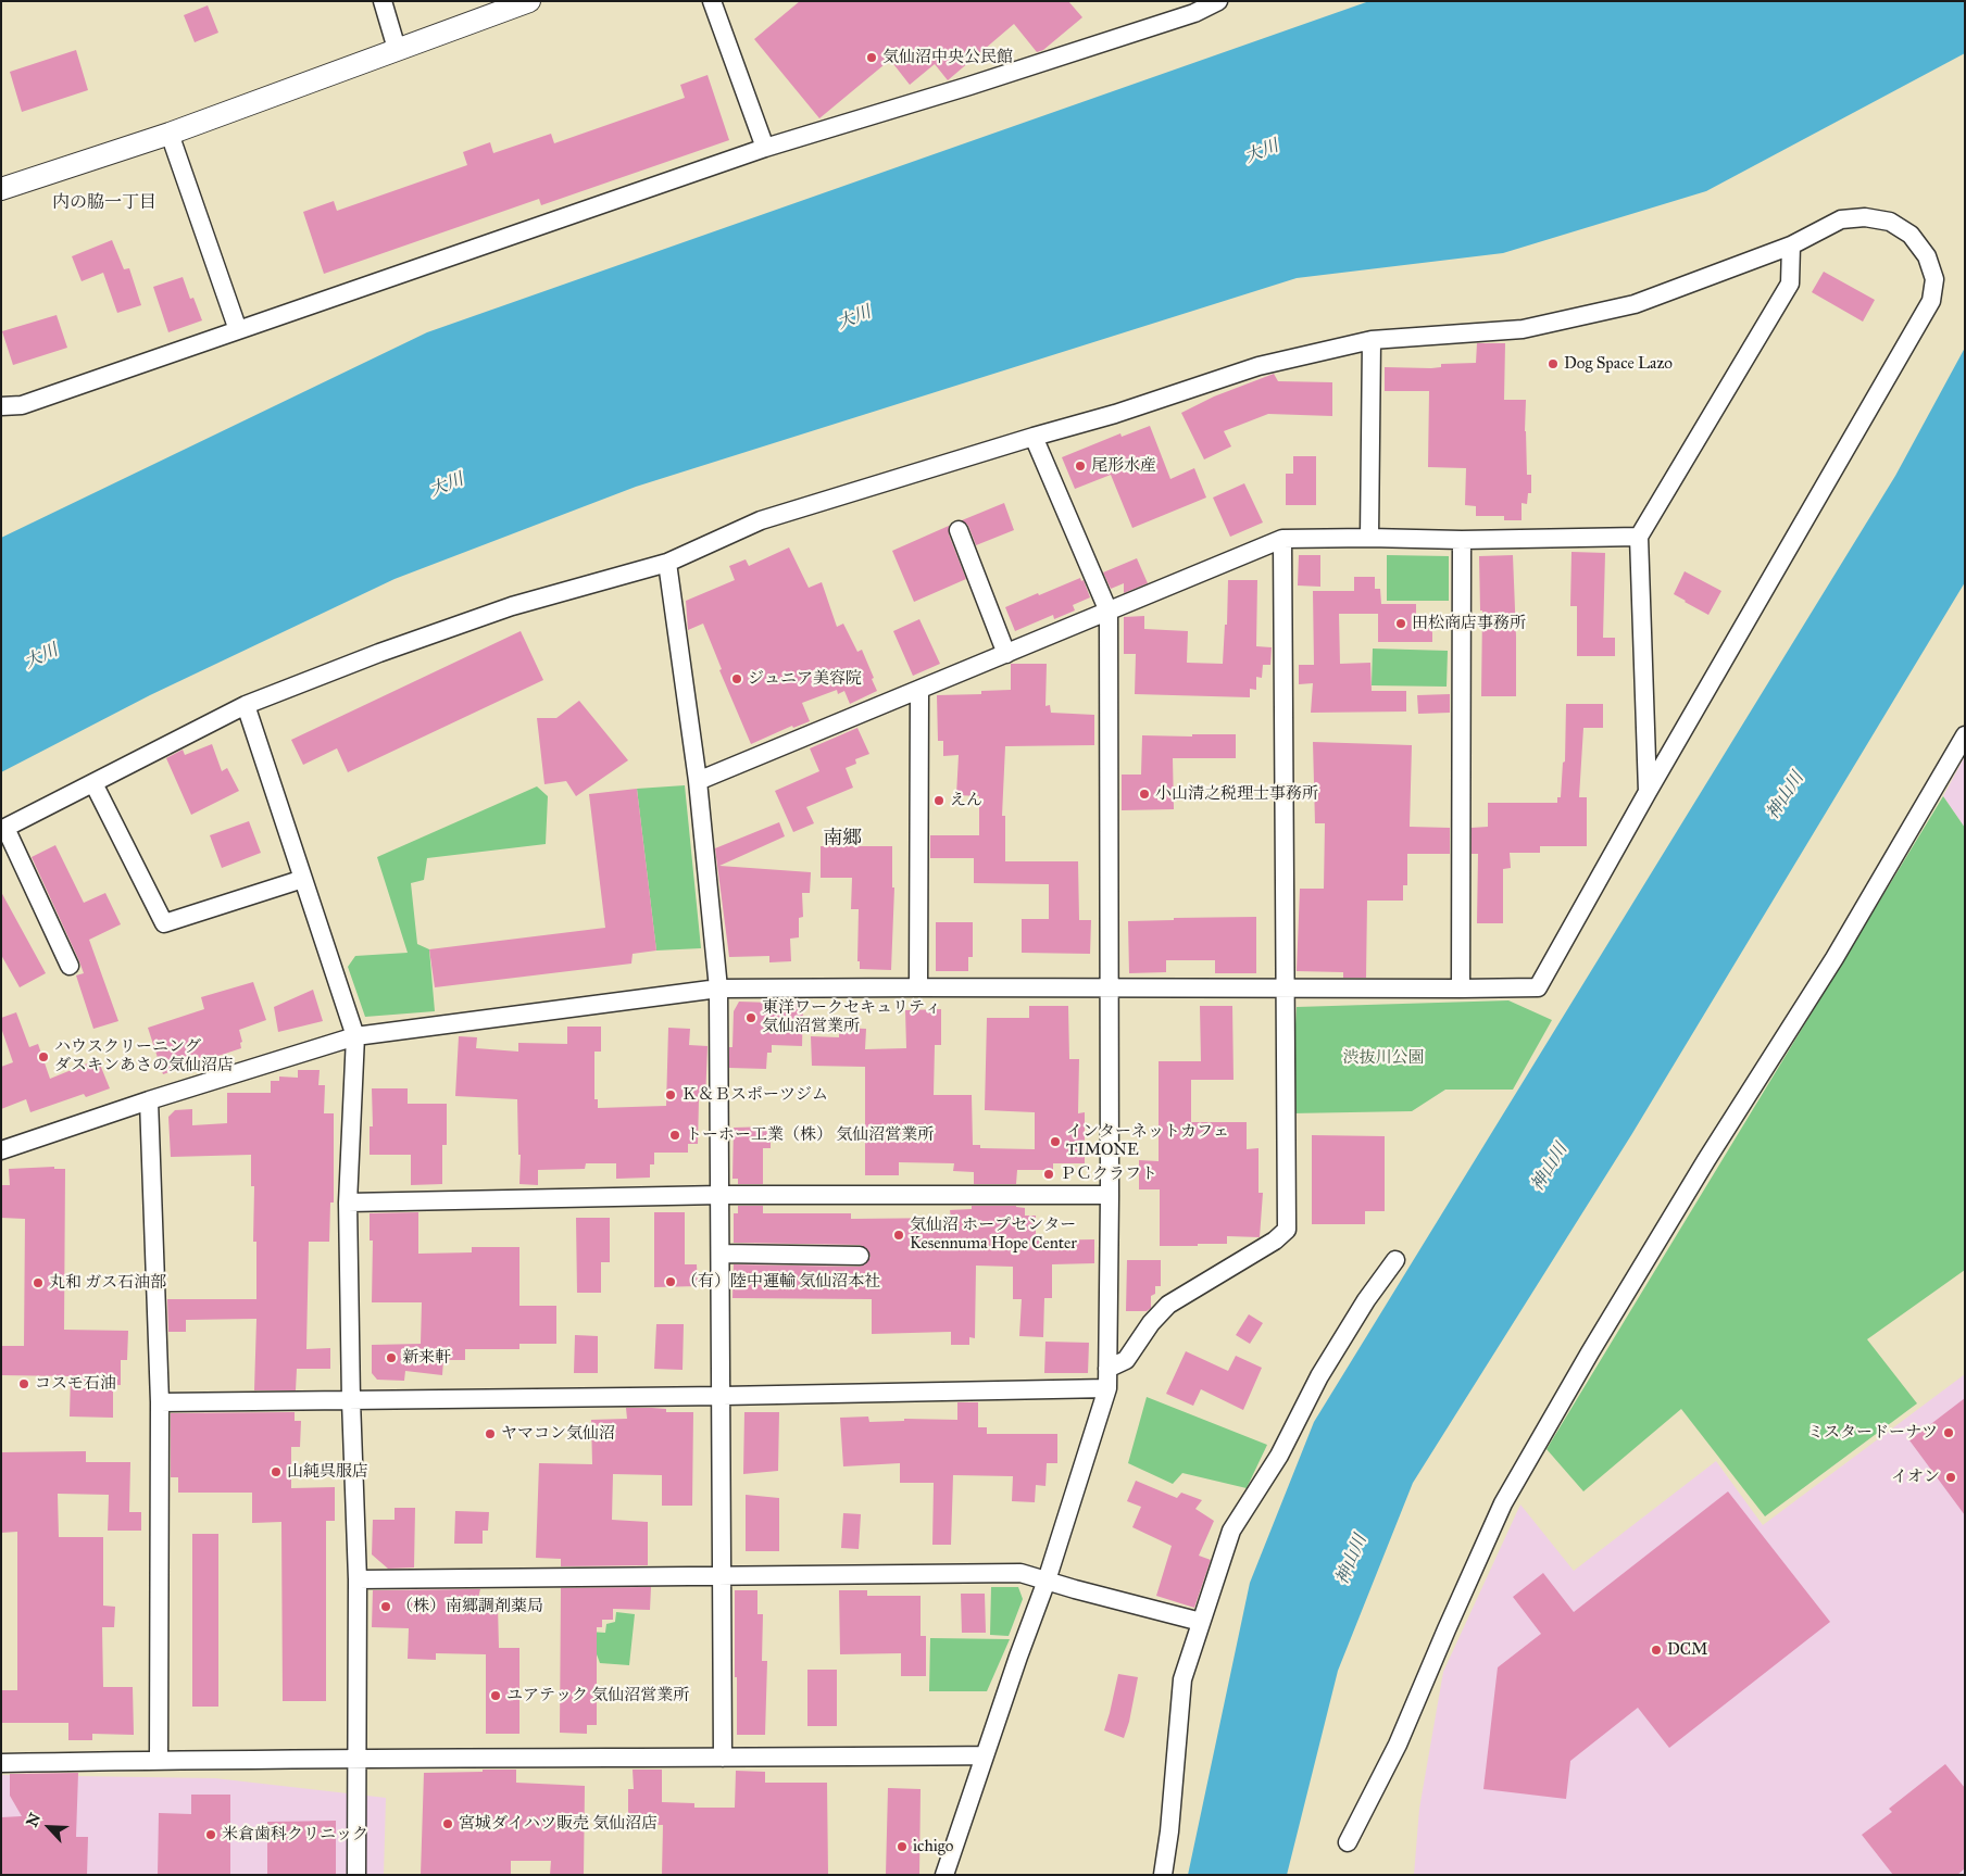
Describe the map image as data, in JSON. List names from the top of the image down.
{
  "districts": ["内の脇一丁目", "南郷"],
  "water": ["大川", "神山川"],
  "parks": ["渋抜川公園"],
  "places": [
    "気仙沼中央公民館",
    "Dog Space Lazo",
    "尾形水産",
    "田松商店事務所",
    "ジュニア美容院",
    "小山清之税理士事務所",
    "えん",
    "東洋ワークセキュリティ 気仙沼営業所",
    "ハウスクリーニング ダスキンあさの気仙沼店",
    "Ｋ＆Ｂスポーツジム",
    "トーホー工業（株） 気仙沼営業所",
    "インターネットカフェ TIMONE",
    "ＰＣクラフト",
    "気仙沼 ホープセンター Kesennuma Hope Center",
    "（有）陸中運輸 気仙沼本社",
    "丸和 ガス石油部",
    "新来軒",
    "コスモ石油",
    "ミスタードーナツ",
    "ヤマコン気仙沼",
    "山純呉服店",
    "イオン",
    "（株）南郷調剤薬局",
    "DCM",
    "ユアテック 気仙沼営業所",
    "宮城ダイハツ販売 気仙沼店",
    "米倉歯科クリニック",
    "ichigo"
  ],
  "north": "top left"
}
